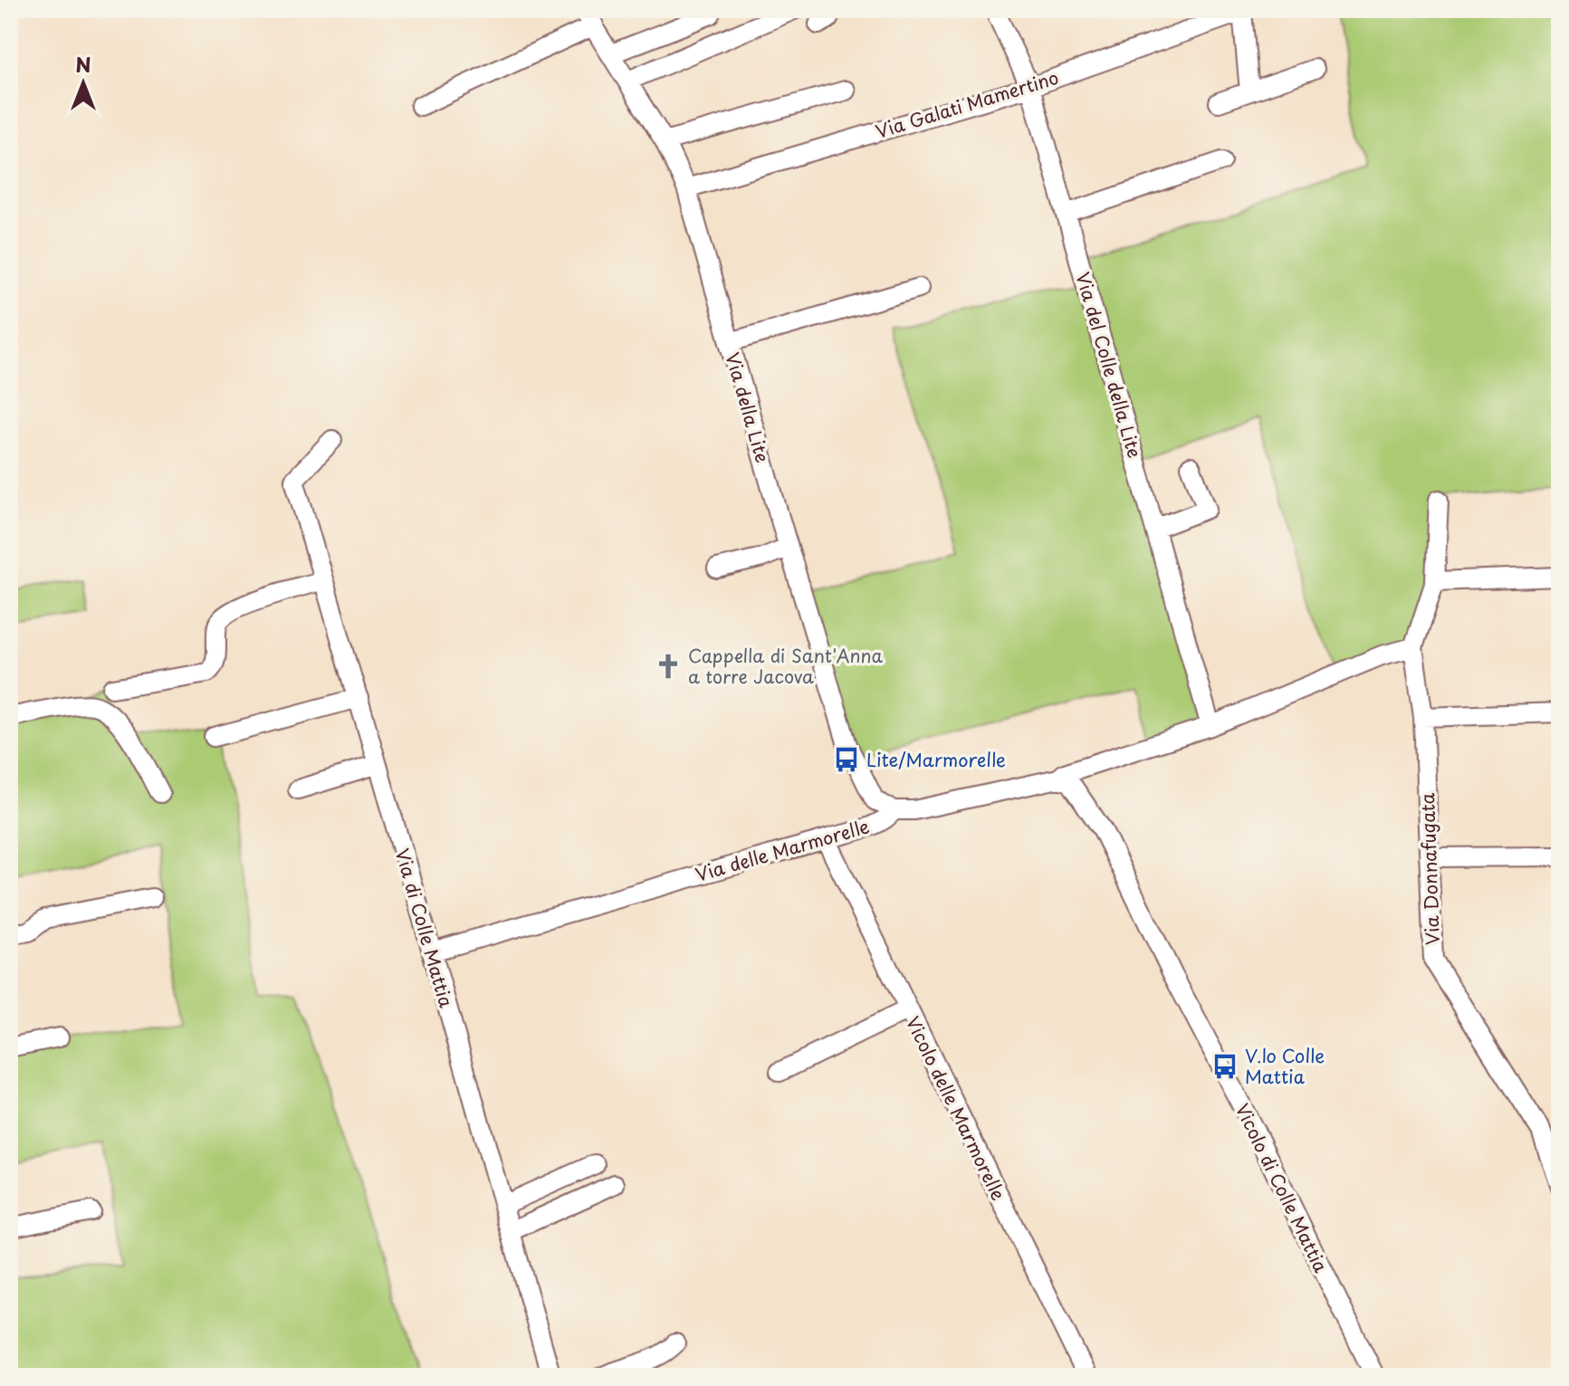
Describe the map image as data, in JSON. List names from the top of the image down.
{
  "streets": {
    "street": [
      "Via Galati Mamertino",
      "Via del Colle della Lite",
      "Via della Lite",
      "Via delle Marmorelle",
      "Via Donnafugata",
      "Via di Colle Mattia",
      "Vicolo delle Marmorelle",
      "Vicolo di Colle Mattia"
    ]
  },
  "crossings": [
    ["Via Galati Mamertino", "Via del Colle della Lite"],
    ["Via Galati Mamertino", "Via della Lite"],
    ["Via del Colle della Lite", "Via delle Marmorelle"],
    ["Via della Lite", "Via delle Marmorelle"],
    ["Via delle Marmorelle", "Via Donnafugata"],
    ["Via delle Marmorelle", "Via di Colle Mattia"],
    ["Via delle Marmorelle", "Vicolo delle Marmorelle"],
    ["Via delle Marmorelle", "Vicolo di Colle Mattia"]
  ],
  "places": {
    "church": ["Cappella di Sant'Anna a torre Jacova"],
    "bus stop": ["Lite/Marmorelle", "V.lo Colle Mattia"]
  },
  "north": "top"
}
